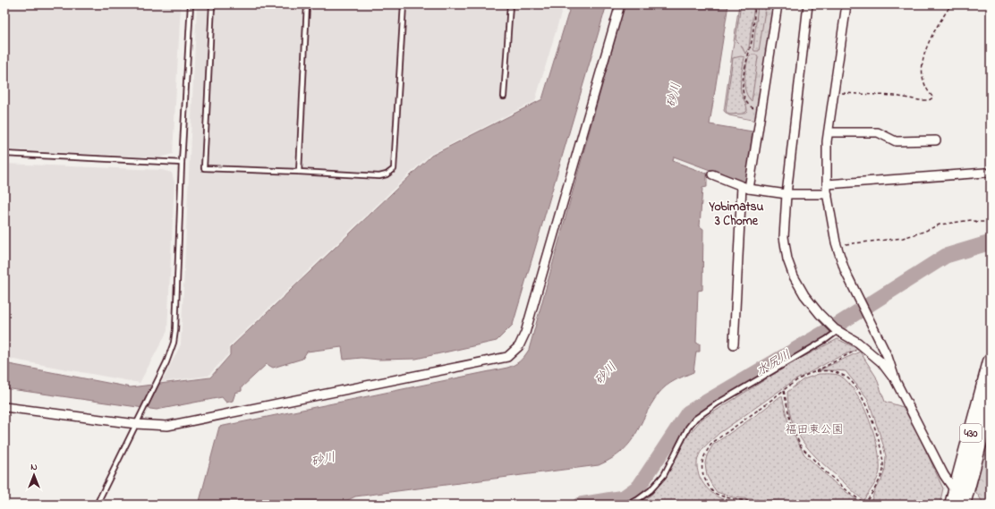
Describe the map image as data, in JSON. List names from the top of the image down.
{
  "streets": {
    "highway": ["430"]
  },
  "districts": ["Yobimatsu 3 Chome"],
  "water": ["砂川", "水尻川"],
  "parks": ["福田東公園"],
  "north": "top"
}
